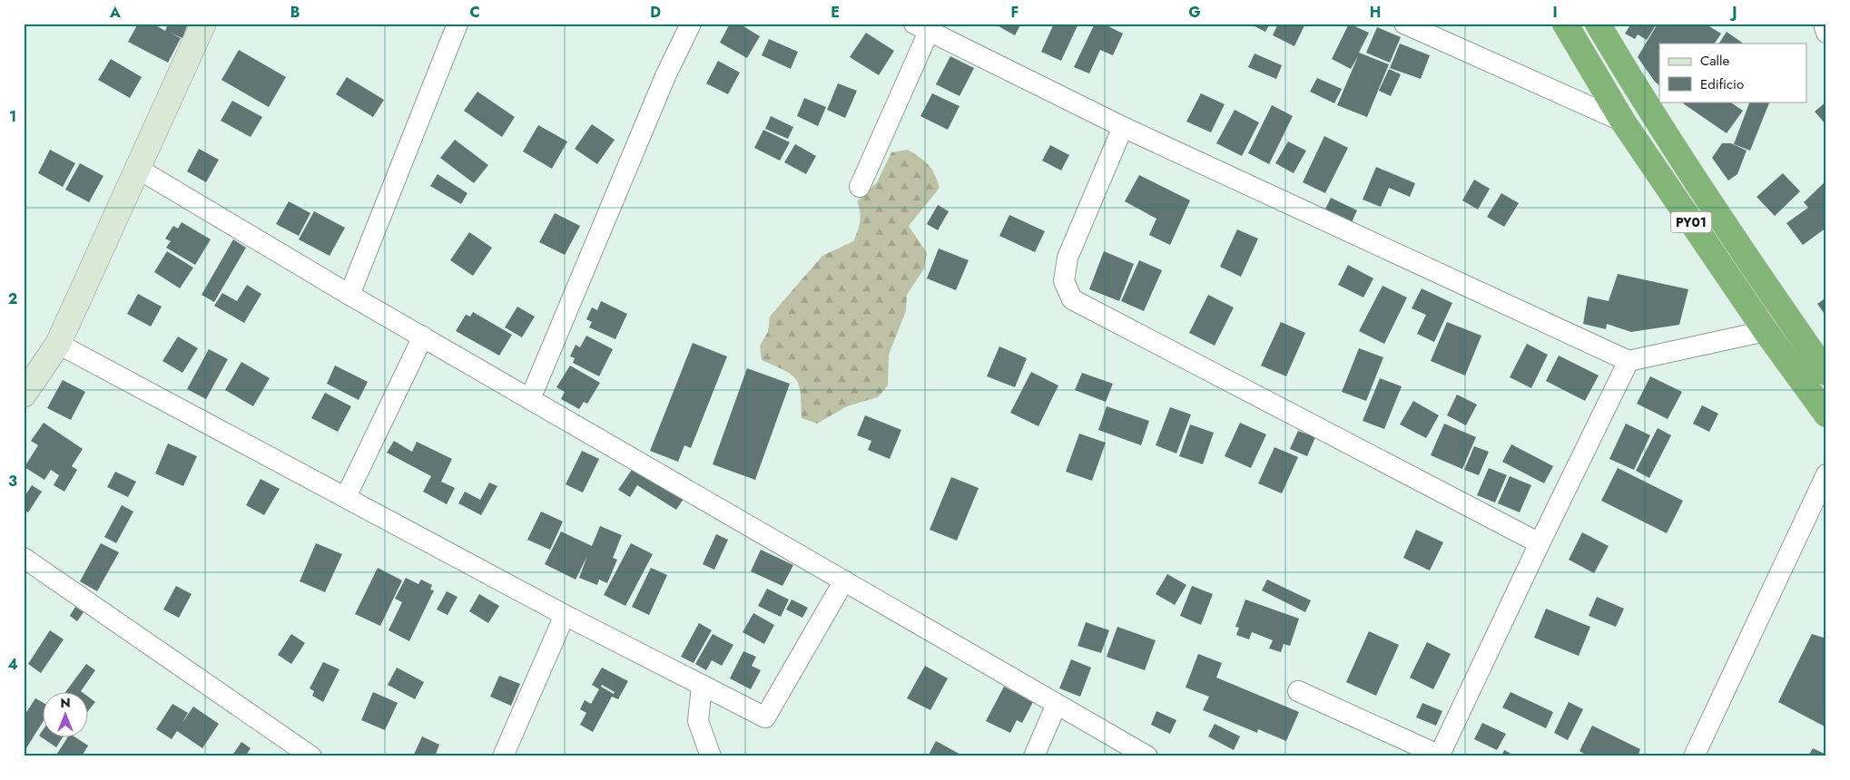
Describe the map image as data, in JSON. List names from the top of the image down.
{
  "streets": {
    "highway": ["PY01"]
  },
  "legend": ["Calle", "Edificio"],
  "north": "top",
  "grid": {
    "columns": [
      "A",
      "B",
      "C",
      "D",
      "E",
      "F",
      "G",
      "H",
      "I",
      "J"
    ],
    "rows": [
      "1",
      "2",
      "3",
      "4"
    ]
  }
}
